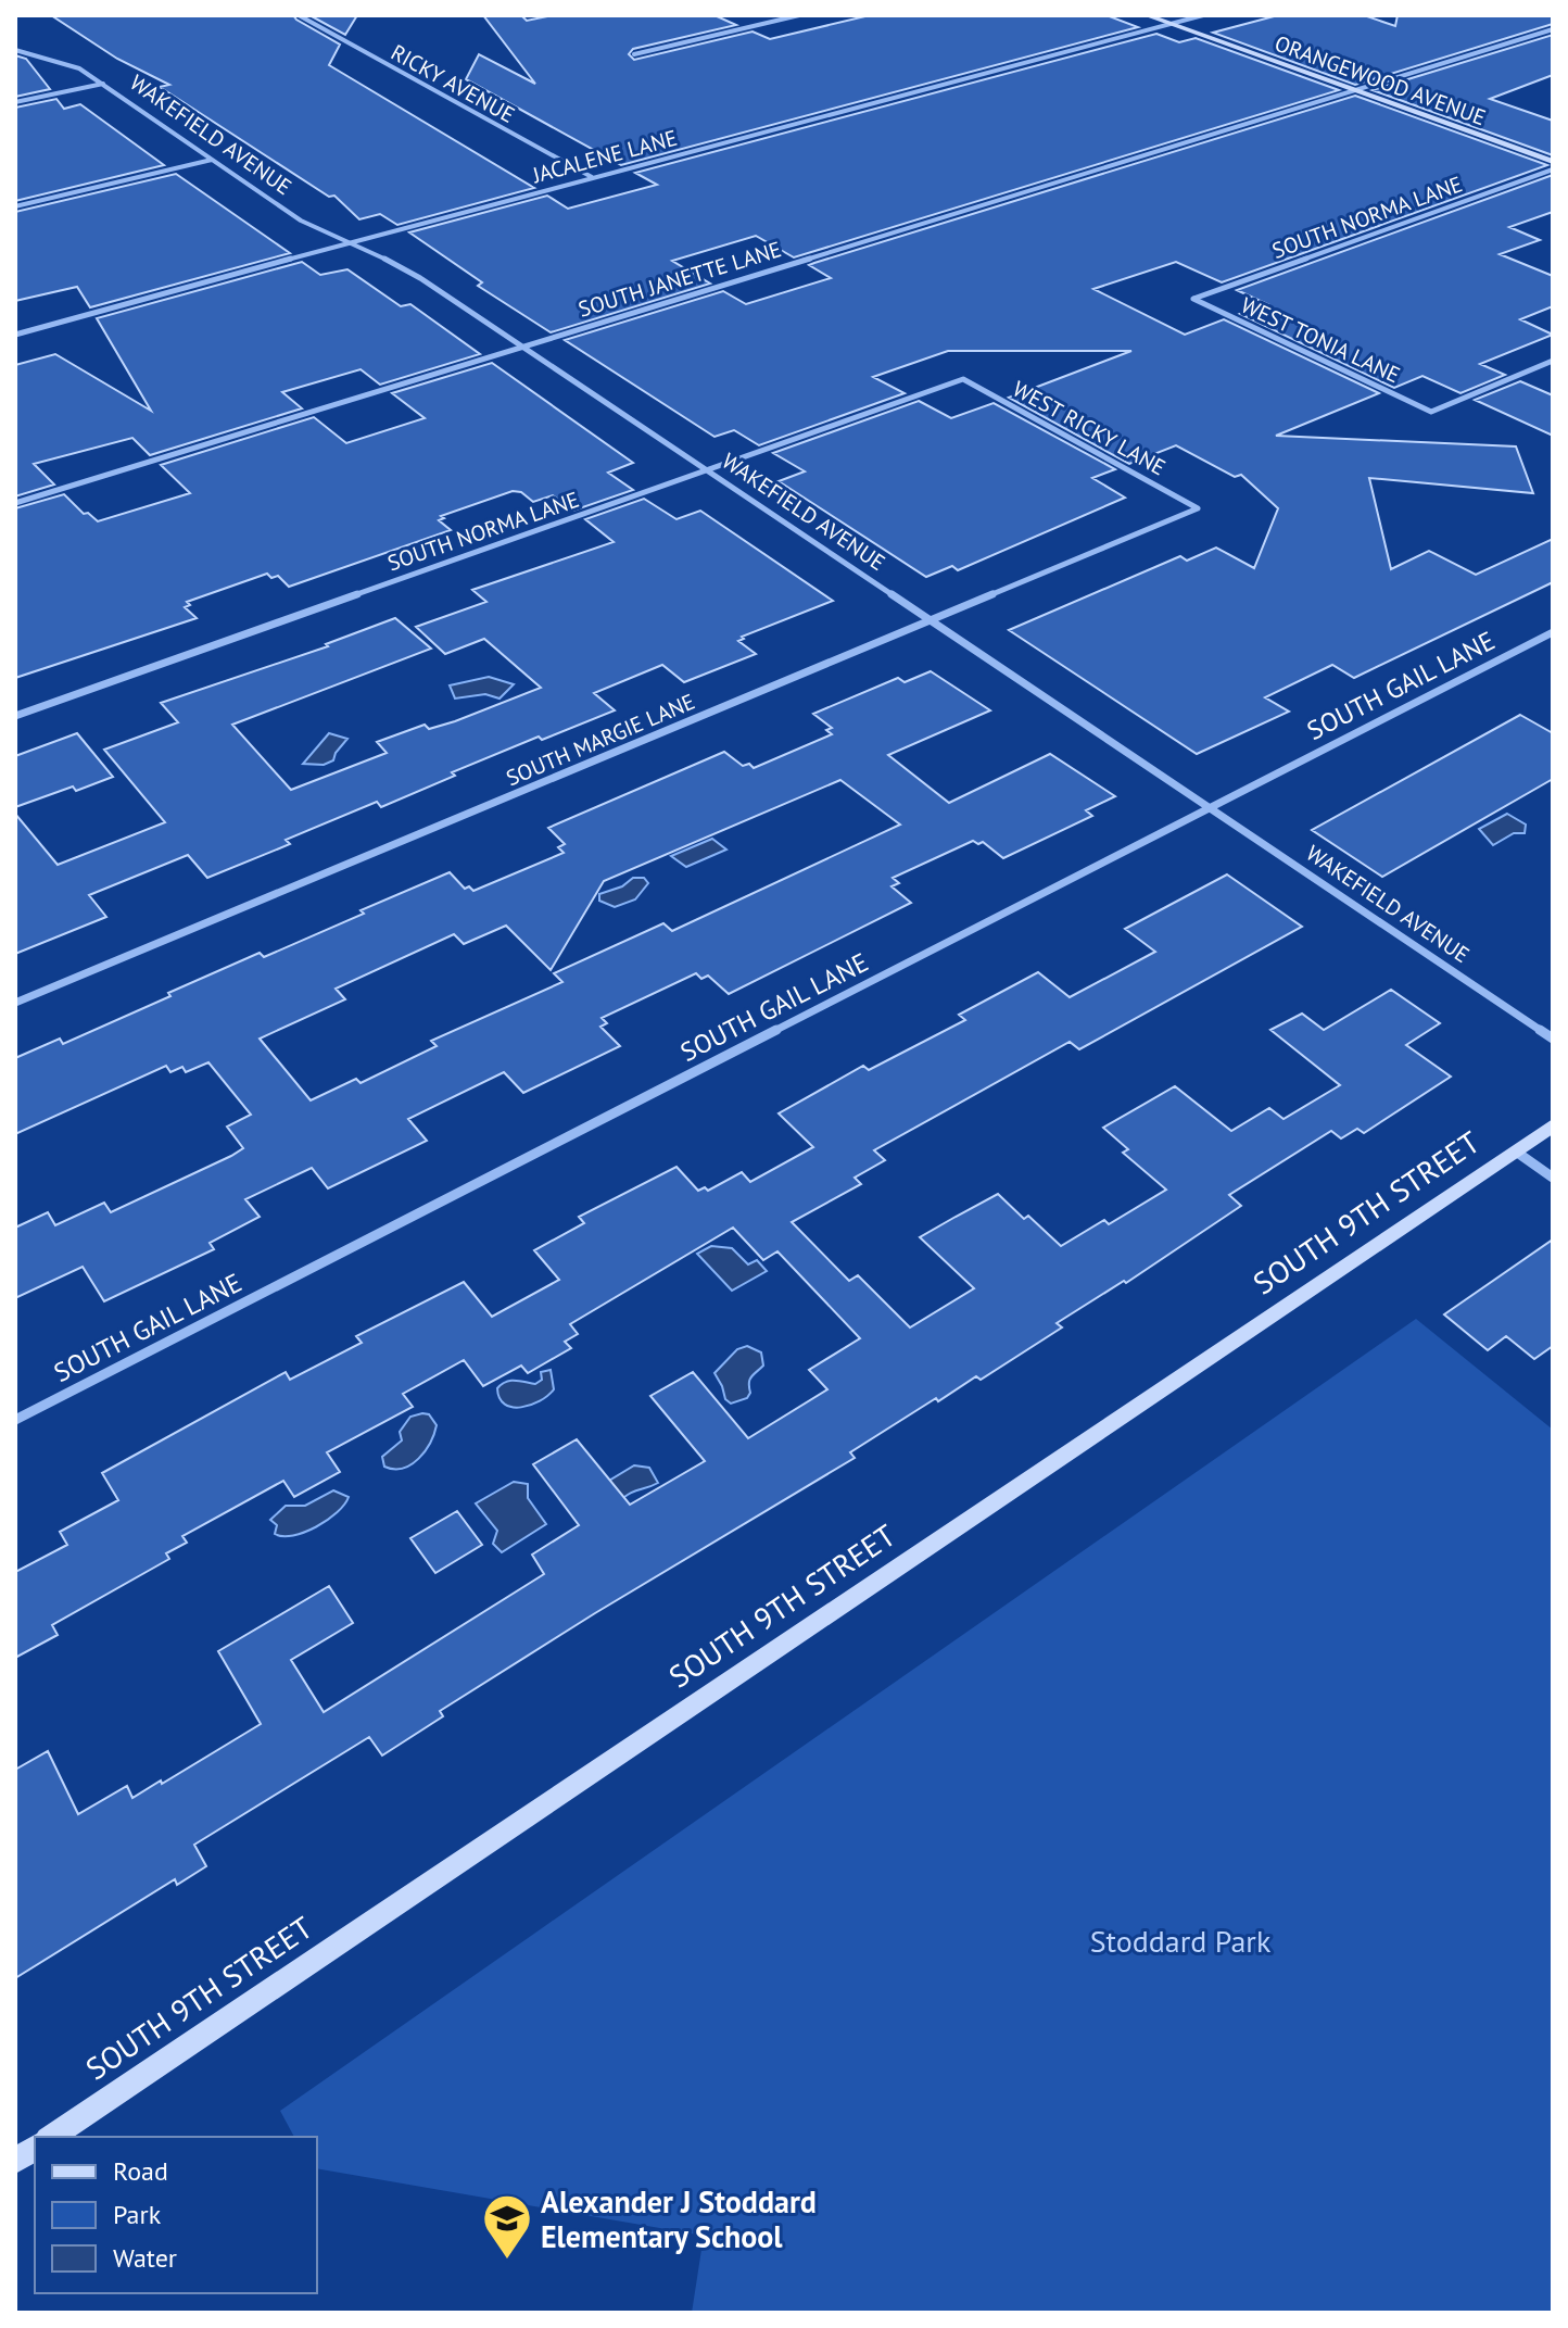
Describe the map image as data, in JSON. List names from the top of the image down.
{
  "streets": {
    "street": [
      "ORANGEWOOD AVENUE",
      "RICKY AVENUE",
      "WAKEFIELD AVENUE",
      "JACALENE LANE",
      "SOUTH NORMA LANE",
      "SOUTH JANETTE LANE",
      "WEST TONIA LANE",
      "WEST RICKY LANE",
      "SOUTH GAIL LANE",
      "SOUTH MARGIE LANE",
      "SOUTH 9TH STREET"
    ]
  },
  "crossings": [
    ["ORANGEWOOD AVENUE", "JACALENE LANE"],
    ["ORANGEWOOD AVENUE", "SOUTH JANETTE LANE"],
    ["RICKY AVENUE", "JACALENE LANE"],
    ["WAKEFIELD AVENUE", "JACALENE LANE"],
    ["WAKEFIELD AVENUE", "SOUTH NORMA LANE"],
    ["WAKEFIELD AVENUE", "SOUTH JANETTE LANE"],
    ["WAKEFIELD AVENUE", "SOUTH GAIL LANE"],
    ["WAKEFIELD AVENUE", "SOUTH MARGIE LANE"],
    ["SOUTH NORMA LANE", "WEST TONIA LANE"],
    ["SOUTH NORMA LANE", "WEST RICKY LANE"],
    ["WEST RICKY LANE", "SOUTH MARGIE LANE"]
  ],
  "parks": ["Stoddard Park"],
  "places": {
    "school or university": ["Alexander J Stoddard Elementary School"]
  },
  "legend": ["Road", "Park", "Water"]
}
